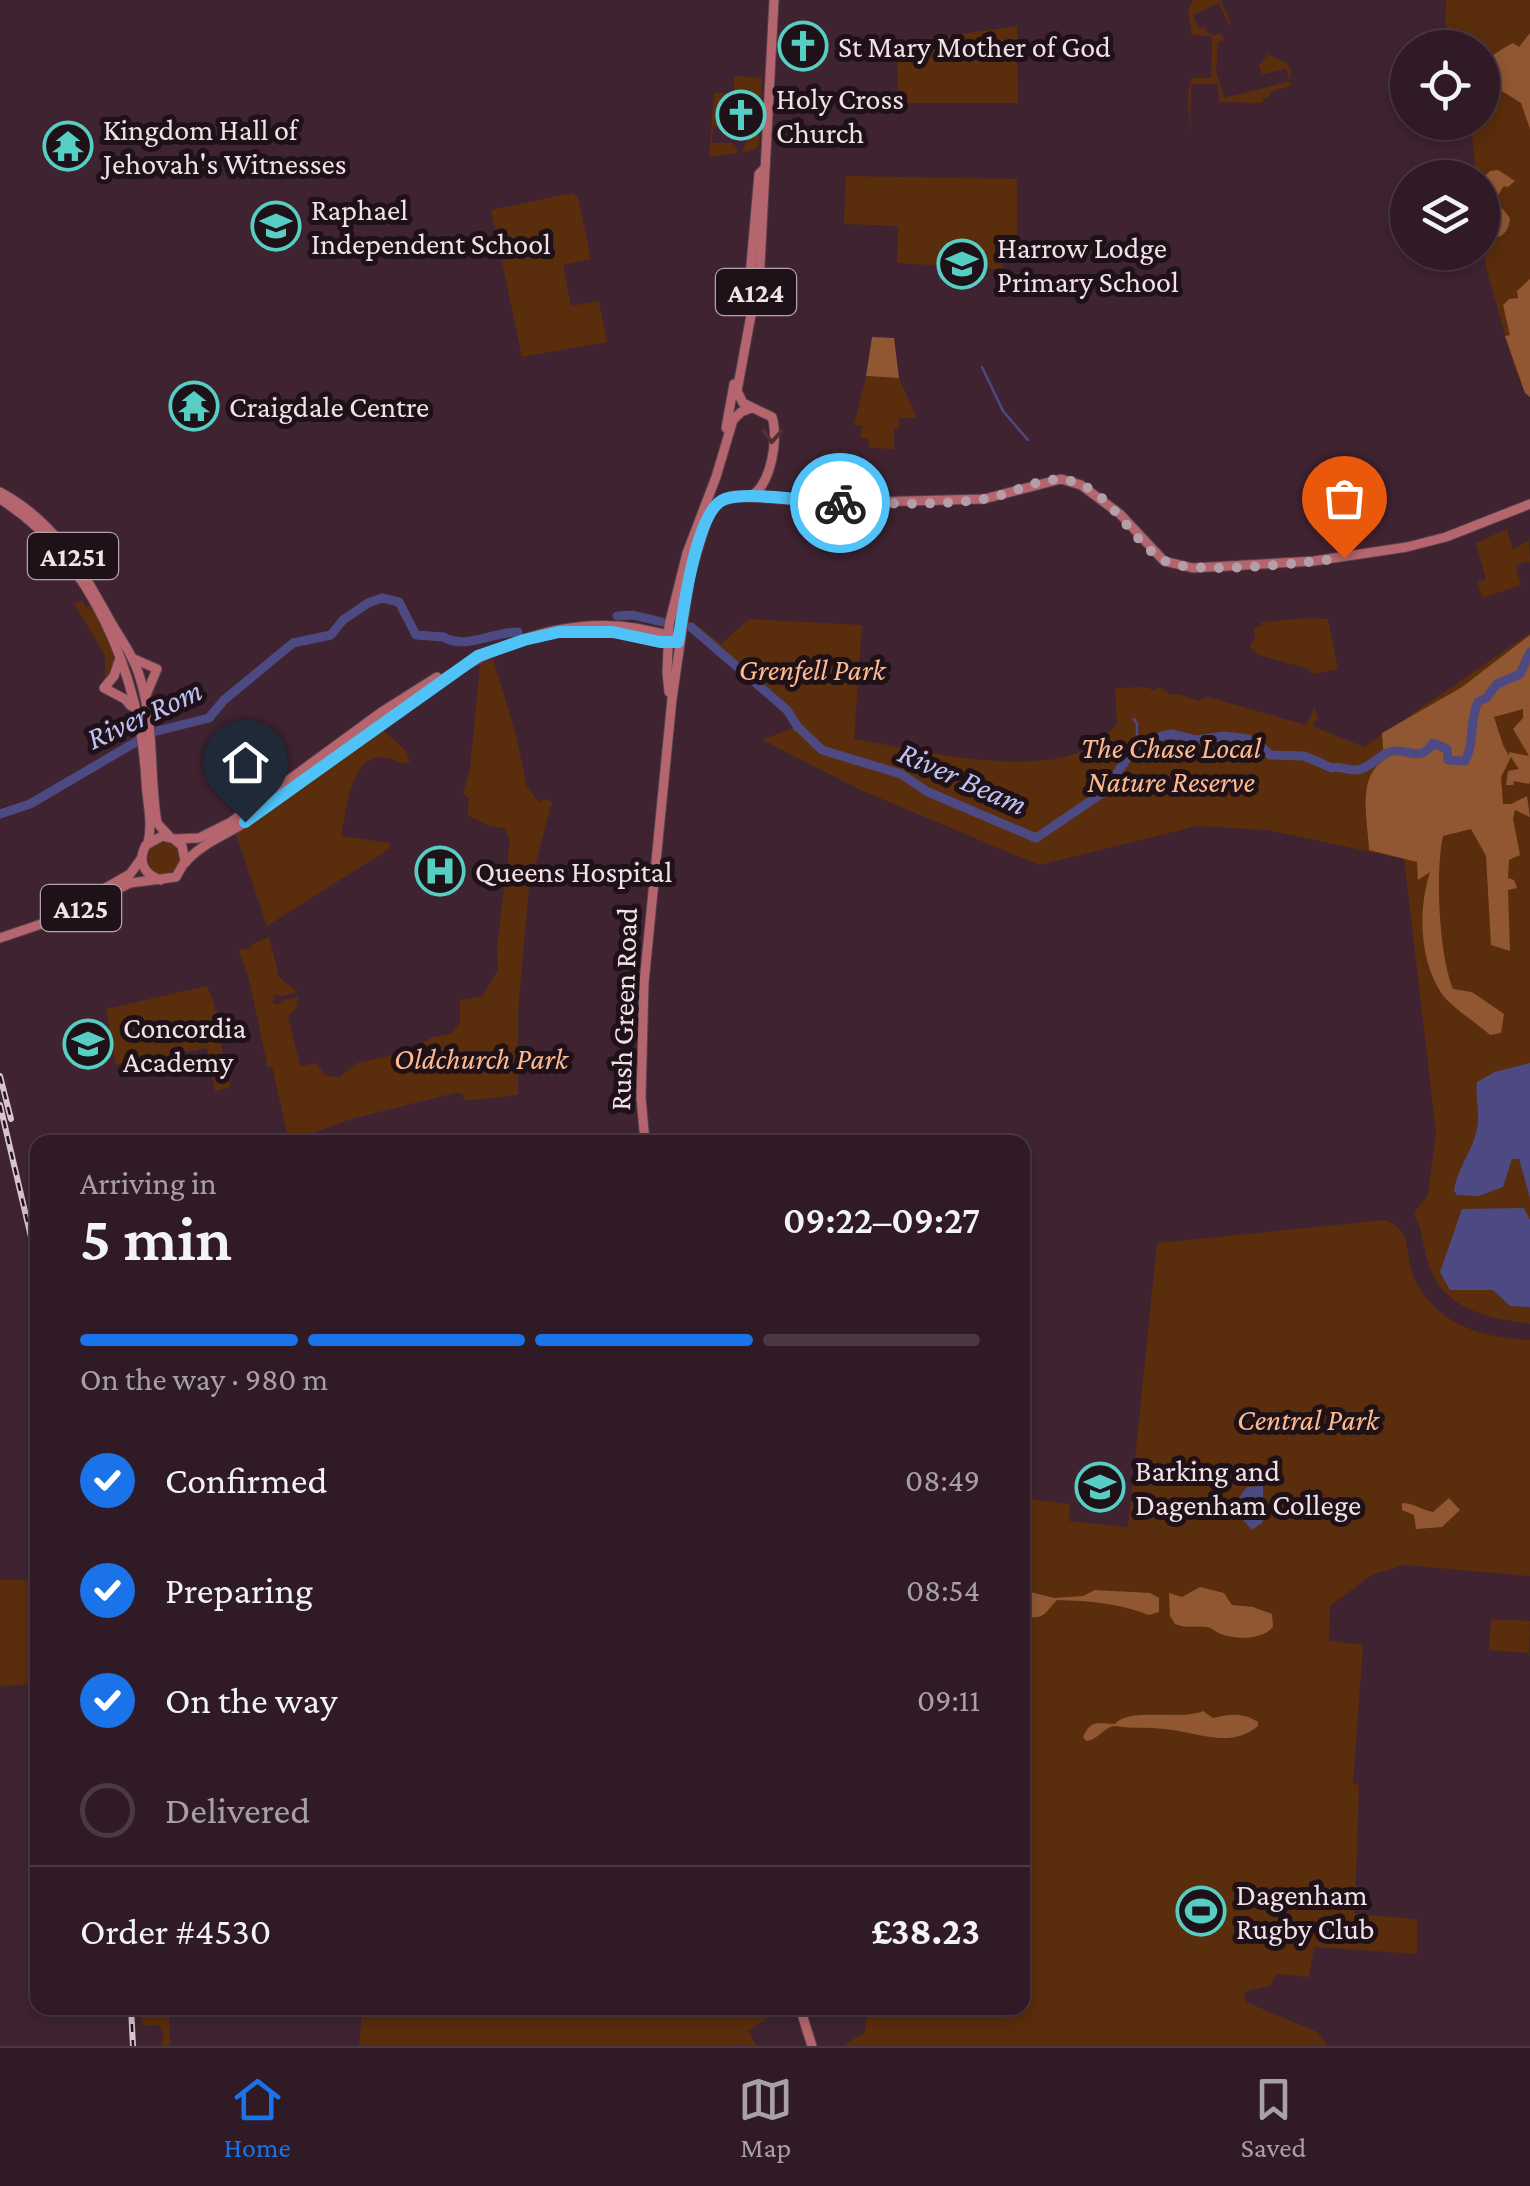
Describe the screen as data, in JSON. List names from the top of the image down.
{
  "streets": {
    "main road": [
      "A124",
      "A1251",
      "A125",
      "Rush Green Road"
    ]
  },
  "crossings": [
    ["A1251", "A125"]
  ],
  "water": ["River Rom", "River Beam"],
  "parks": [
    "Grenfell Park",
    "The Chase Local Nature Reserve",
    "Oldchurch Park",
    "Central Park"
  ],
  "places": {
    "church": ["St Mary Mother of God", "Holy Cross Church"],
    "temple": ["Kingdom Hall of Jehovah's Witnesses", "Craigdale Centre"],
    "school or university": [
      "Raphael Independent School",
      "Harrow Lodge Primary School",
      "Concordia Academy",
      "Barking and Dagenham College"
    ],
    "hospital": ["Queens Hospital"],
    "sports": ["Dagenham Rugby Club"]
  },
  "page": {
    "heading": ["5 min", "Arriving in", "09:22–09:27"],
    "panel": ["Order #4530", "£38.23"],
    "bar": "On the way · 980 m",
    "list": [
      ["Confirmed", "08:49"],
      ["Preparing", "08:54"],
      ["On the way", "09:11"],
      "Delivered"
    ],
    "tabs": ["Home", "Map", "Saved"]
  }
}
